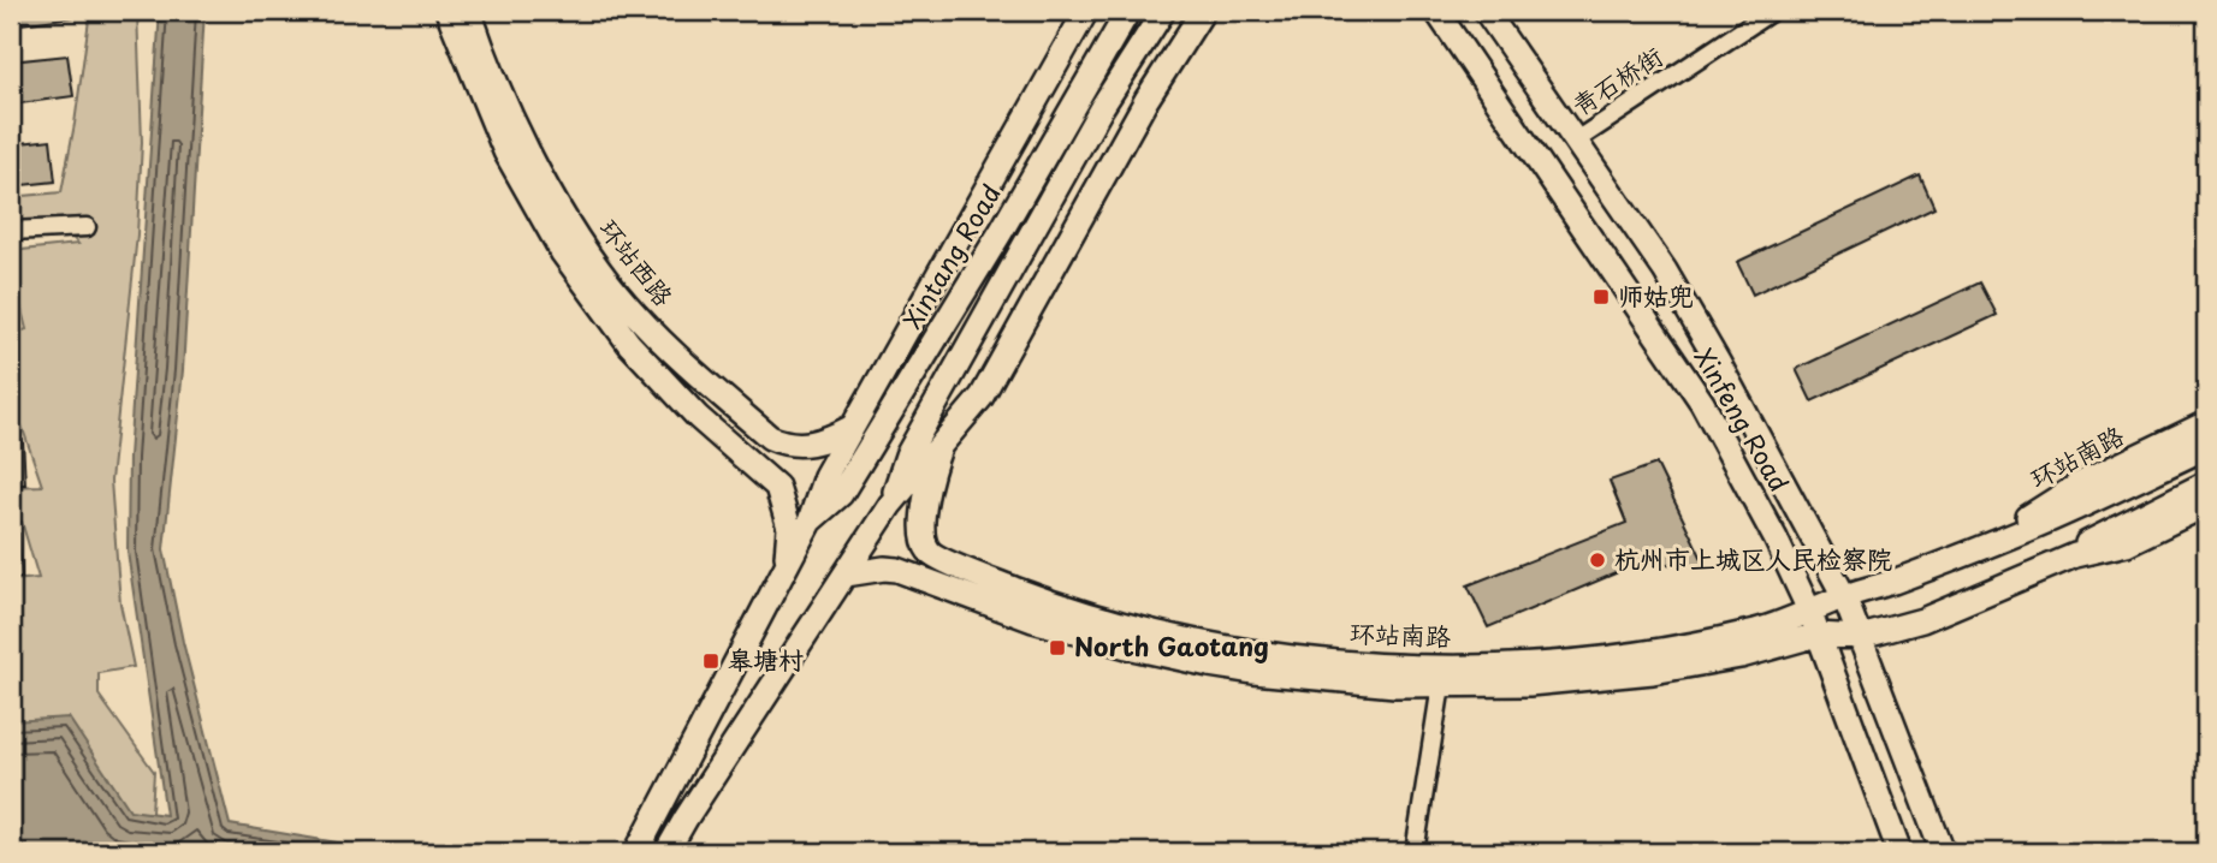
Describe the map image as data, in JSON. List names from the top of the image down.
{
  "streets": {
    "main road": [
      "Xintang Road",
      "环站西路",
      "Xinfeng Road",
      "环站南路"
    ],
    "street": ["青石桥街"]
  },
  "crossings": [
    ["青石桥街", "Xinfeng Road"],
    ["Xintang Road", "环站西路"],
    ["Xinfeng Road", "环站南路"]
  ],
  "places": {
    "transit": ["师姑兜", "North Gaotang", "皋塘村"],
    "other": ["杭州市上城区人民检察院"]
  }
}
